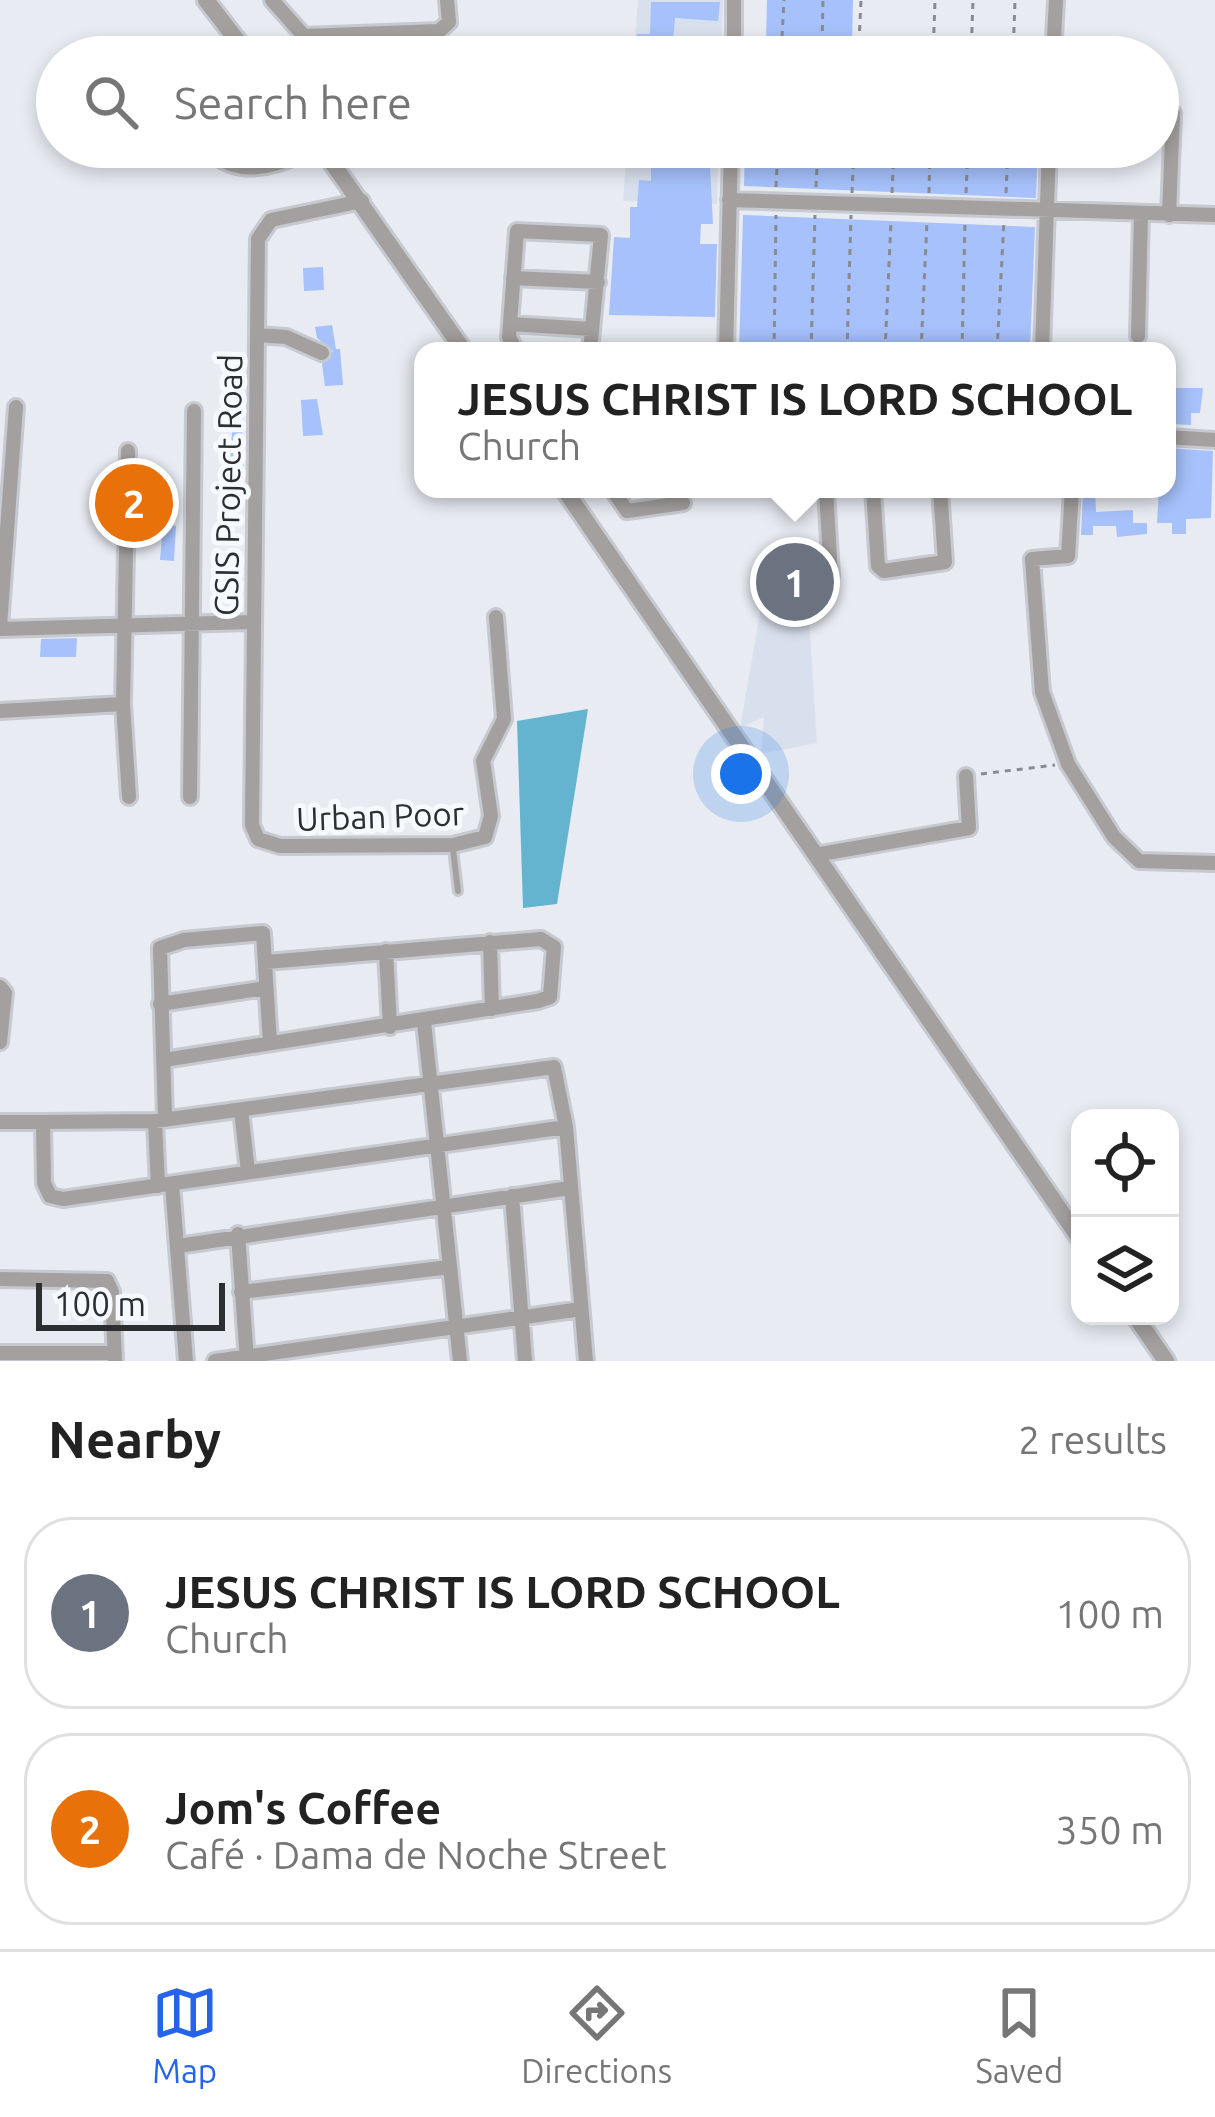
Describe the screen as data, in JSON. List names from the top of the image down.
{
  "streets": {
    "street": ["GSIS Project Road", "Urban Poor"]
  },
  "crossings": [
    ["GSIS Project Road", "Urban Poor"]
  ],
  "scale_bar": "100 m",
  "page": {
    "search": "Search here",
    "popup": ["JESUS CHRIST IS LORD SCHOOL", "Church"],
    "pins": ["2", "1"],
    "scale": "100 m",
    "heading": ["Nearby", "2 results"],
    "list": [
      {
        "mark": "1",
        "name": "JESUS CHRIST IS LORD SCHOOL",
        "note": "Church",
        "value": "100 m"
      },
      {
        "mark": "2",
        "name": "Jom's Coffee",
        "note": "Café · Dama de Noche Street",
        "value": "350 m"
      }
    ],
    "nav": ["Map", "Directions", "Saved"]
  }
}
